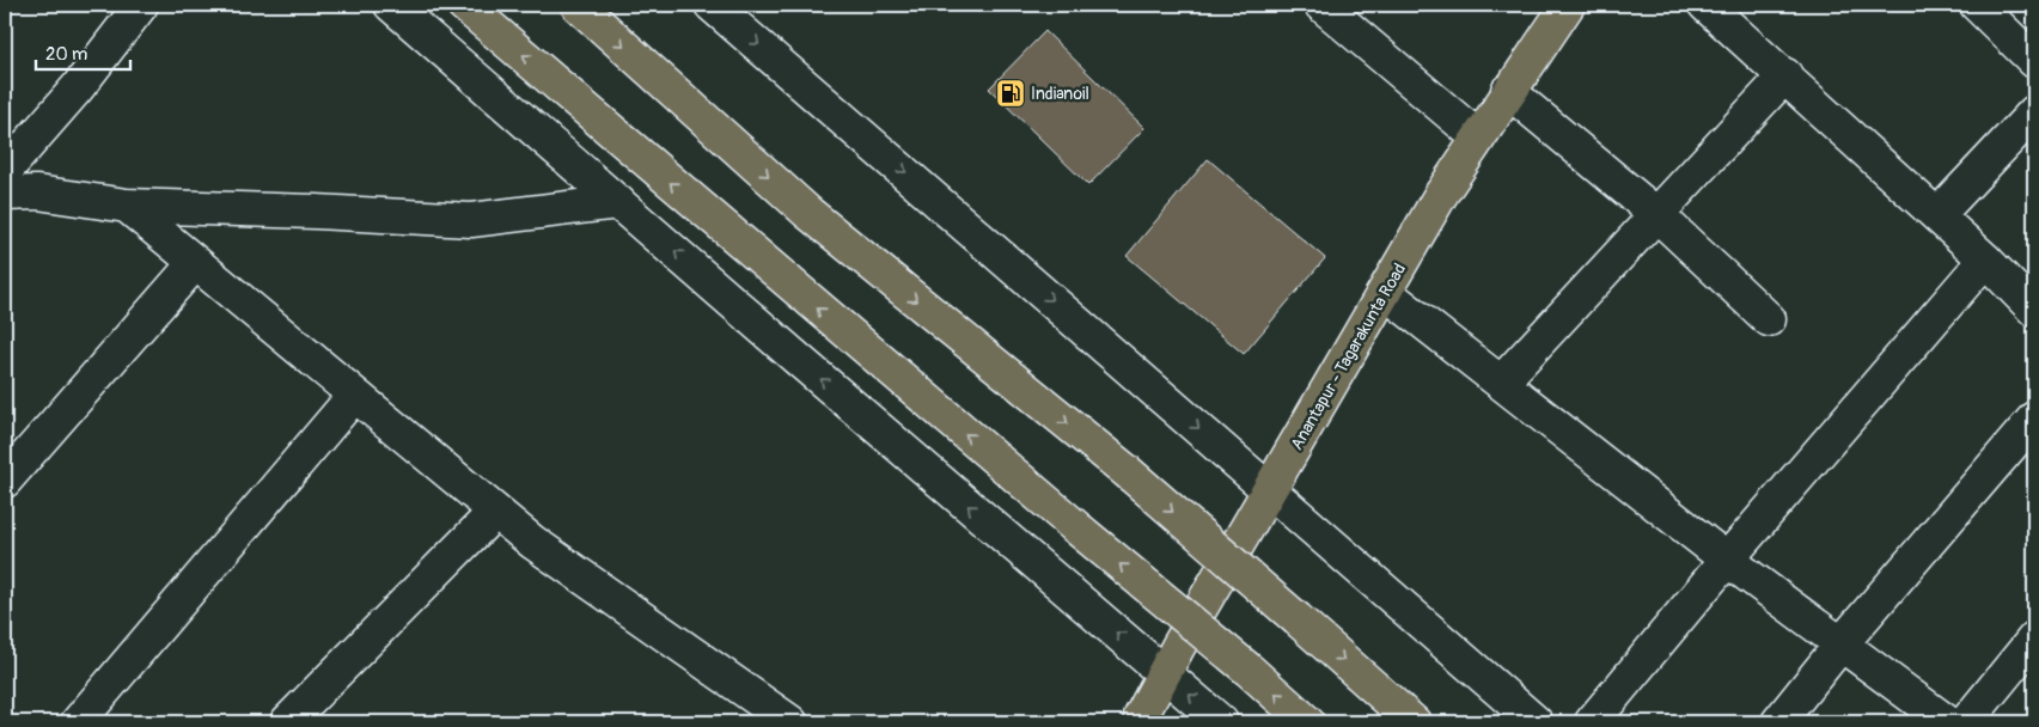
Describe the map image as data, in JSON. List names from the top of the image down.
{
  "streets": {
    "main road": ["Anantapur - Tagarakunta Road"]
  },
  "places": {
    "fuel station": ["Indianoil"]
  },
  "scale_bar": "20 m"
}
